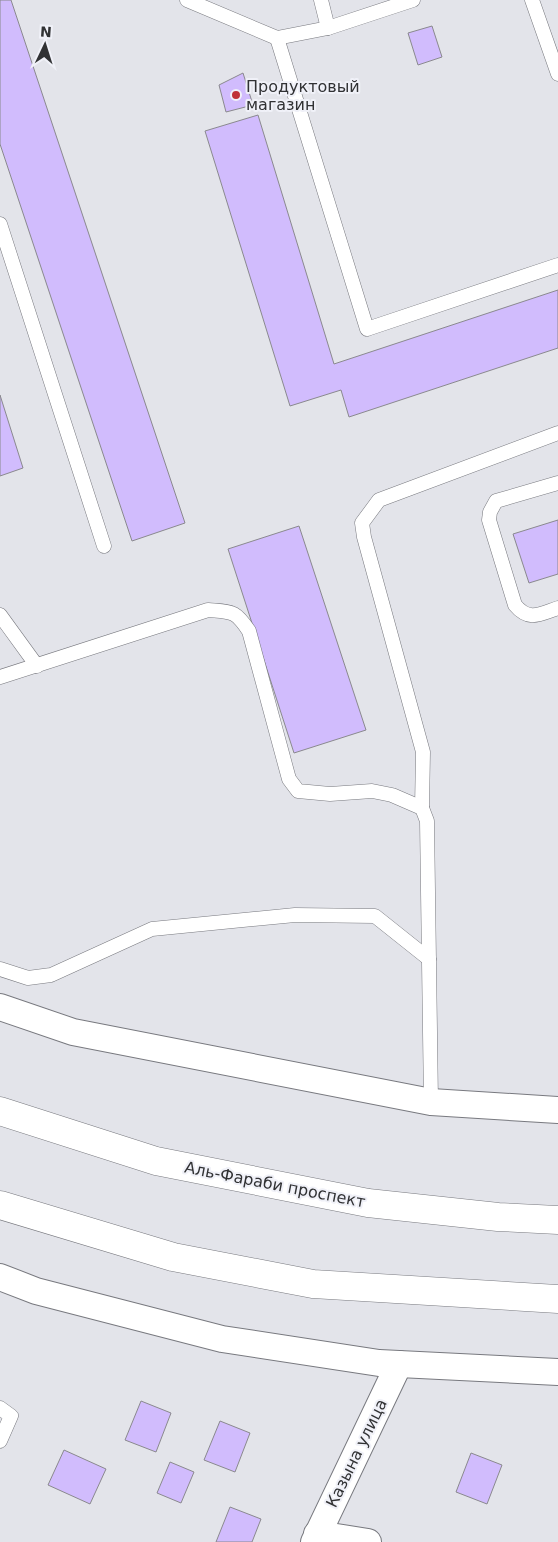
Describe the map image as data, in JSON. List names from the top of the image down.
{
  "streets": {
    "street": ["Аль-Фараби проспект", "Казына улица"]
  },
  "places": ["Продуктовый магазин"],
  "north": "top"
}
